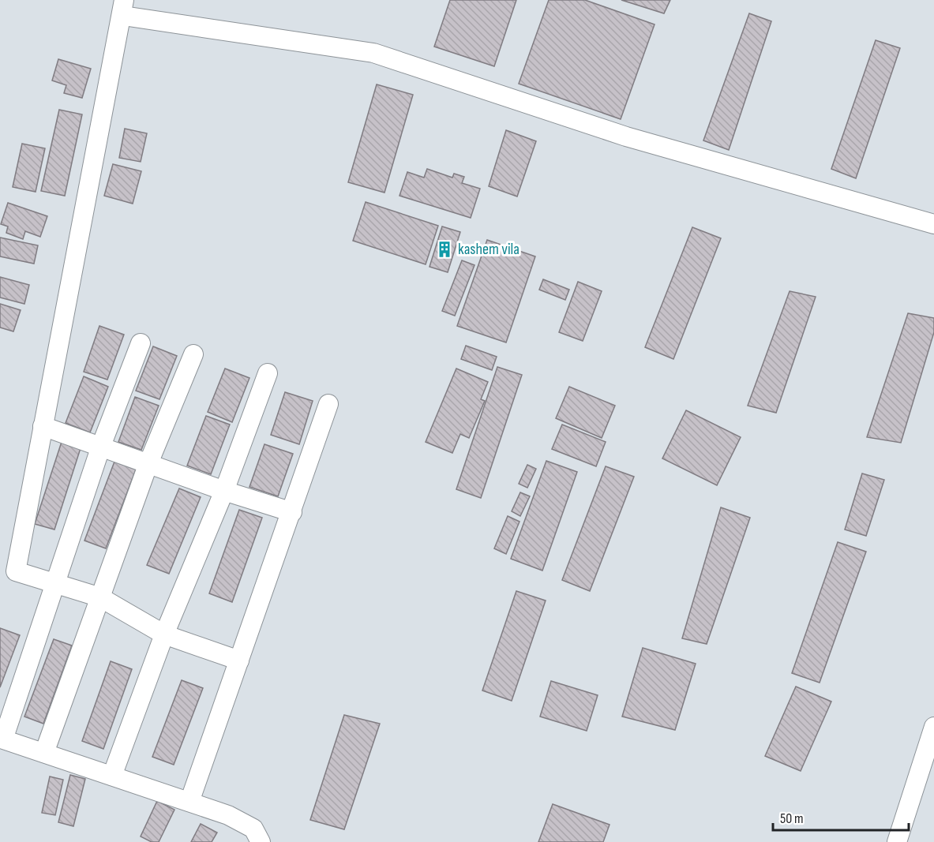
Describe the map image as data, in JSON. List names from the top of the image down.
{
  "places": {
    "building": ["kashem vila"]
  },
  "scale_bar": "50 m"
}
